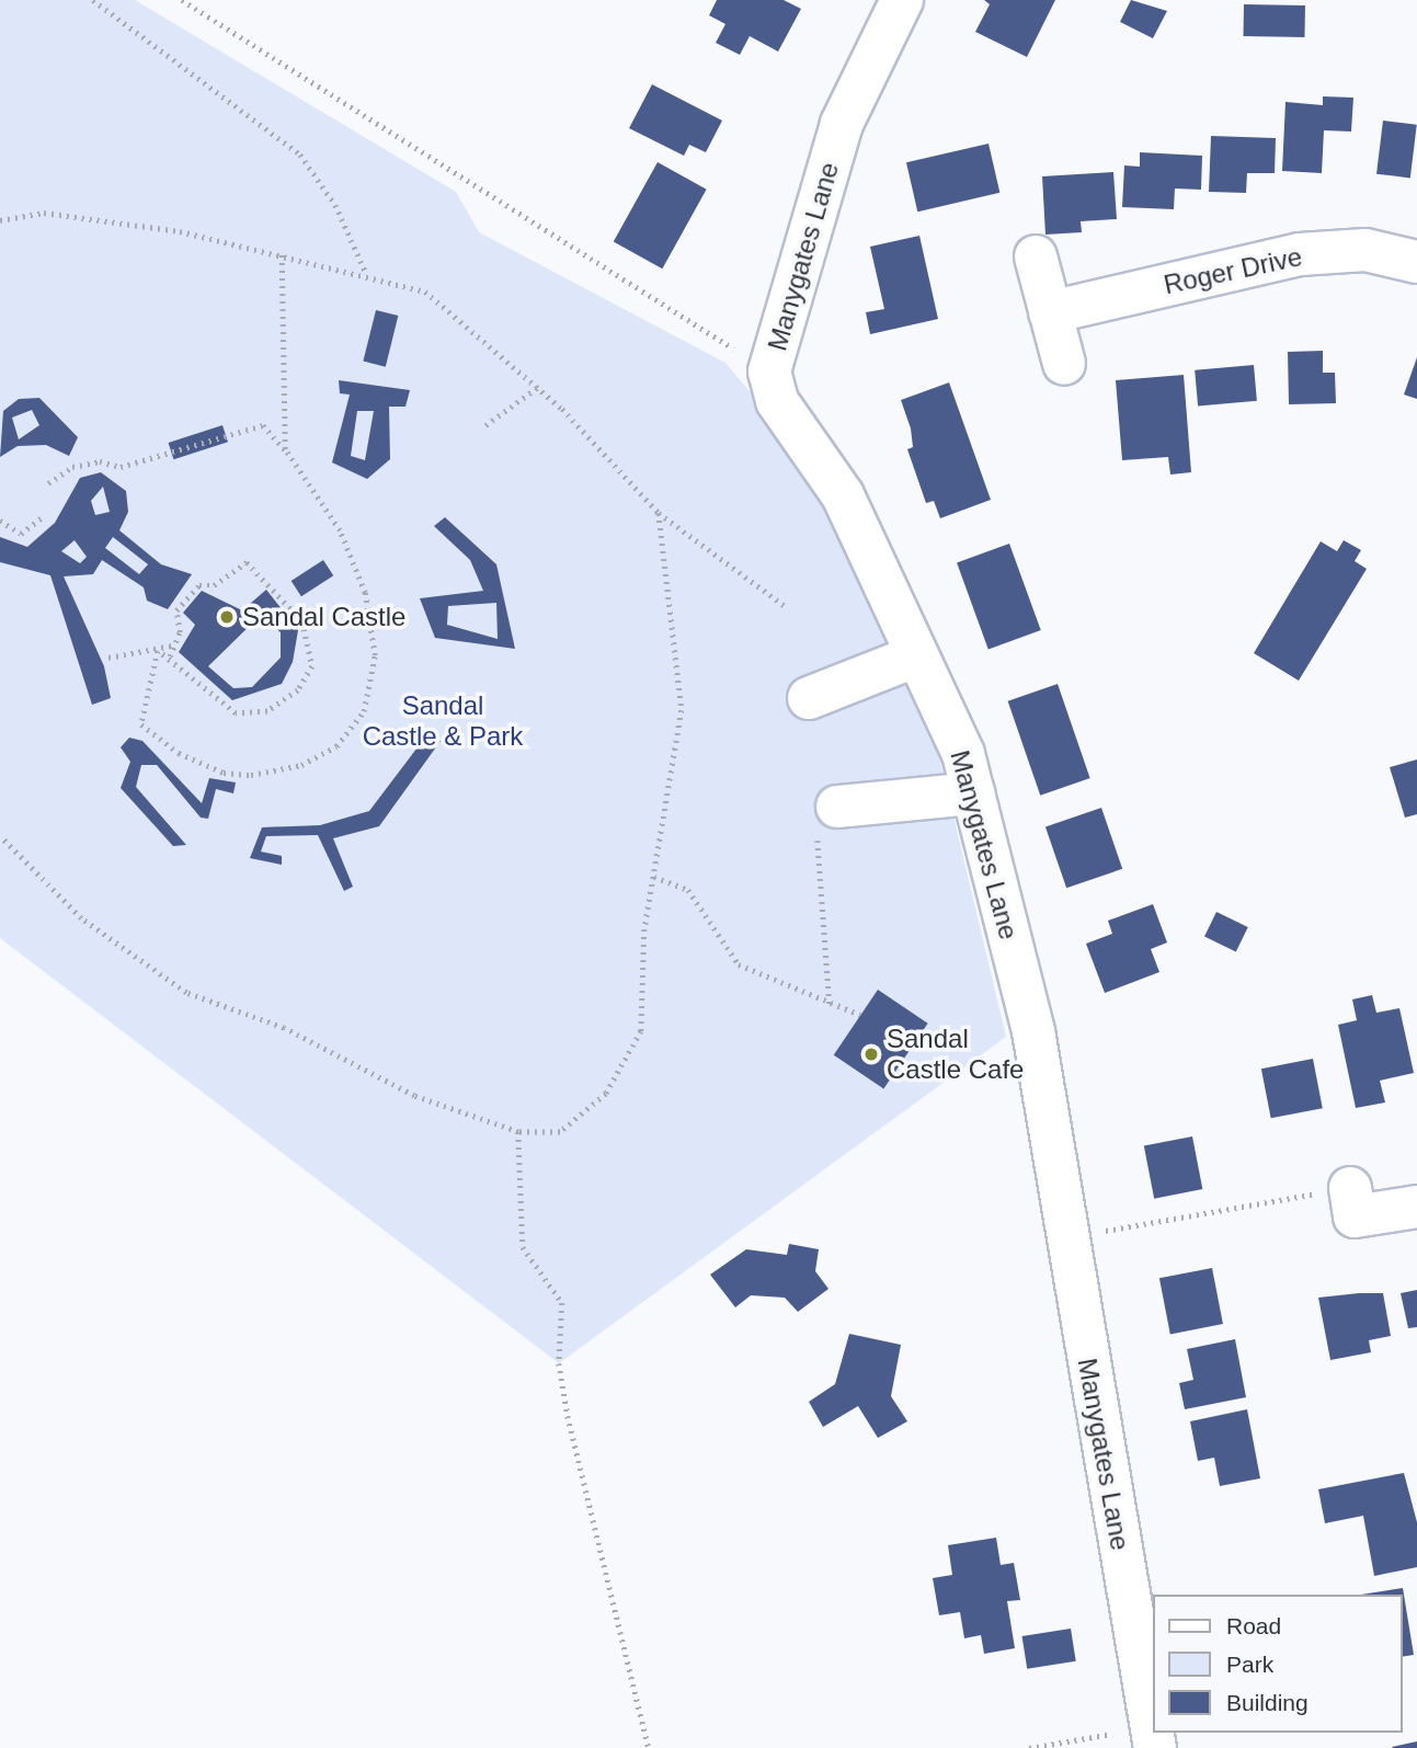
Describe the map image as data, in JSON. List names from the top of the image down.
{
  "streets": {
    "street": ["Manygates Lane", "Roger Drive"]
  },
  "parks": ["Sandal Castle & Park"],
  "places": ["Sandal Castle", "Sandal Castle Cafe"],
  "legend": ["Road", "Park", "Building"]
}
